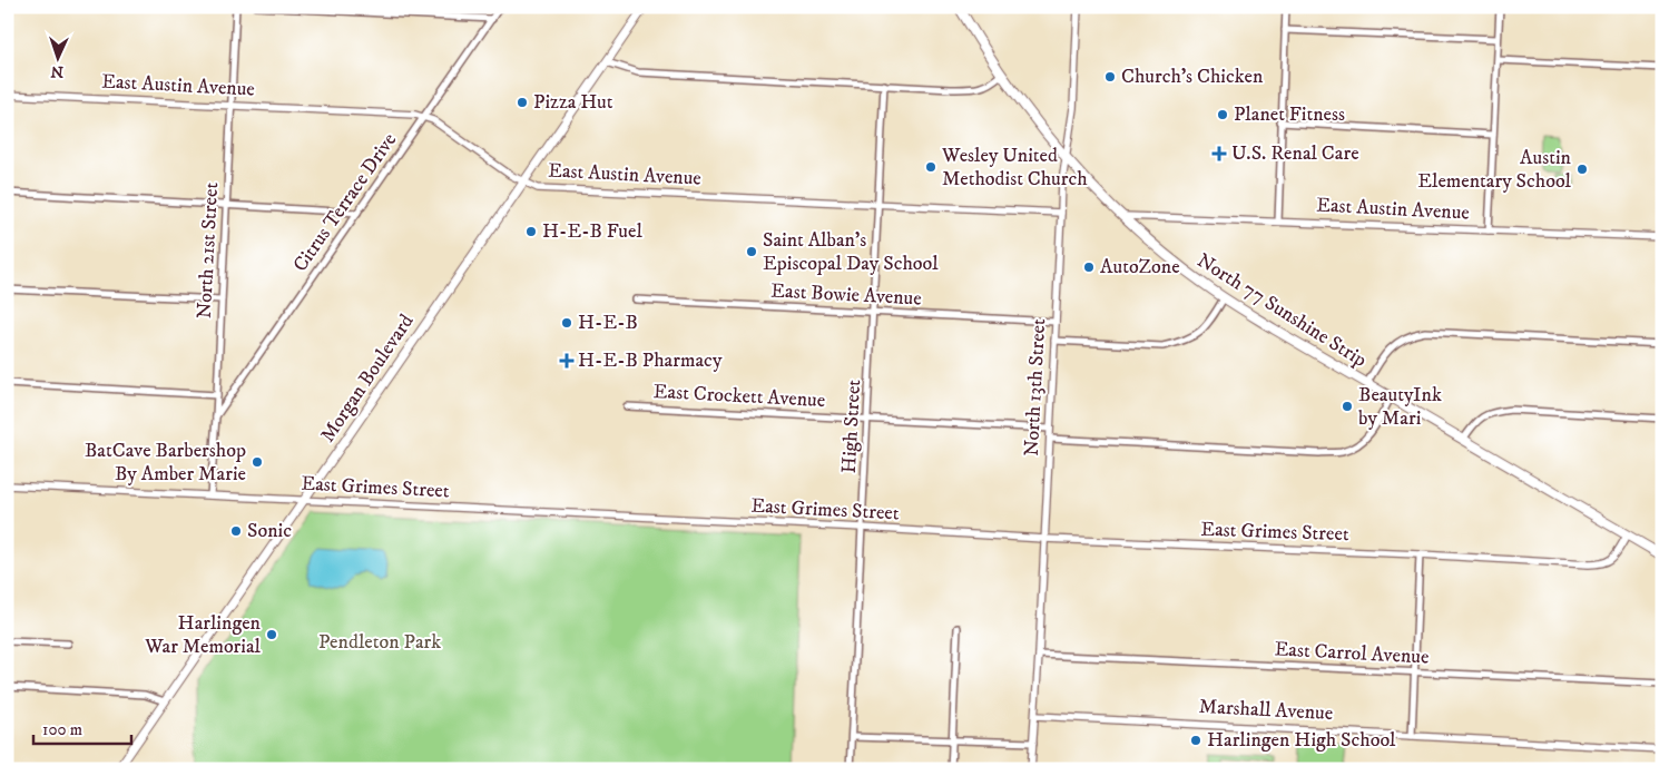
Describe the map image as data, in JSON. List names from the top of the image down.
{
  "streets": {
    "main road": ["North 77 Sunshine Strip", "Morgan Boulevard"],
    "street": [
      "East Austin Avenue",
      "Citrus Terrace Drive",
      "North 21st Street",
      "East Bowie Avenue",
      "North 13th Street",
      "East Crockett Avenue",
      "High Street",
      "East Grimes Street",
      "East Carrol Avenue",
      "Marshall Avenue"
    ]
  },
  "crossings": [
    ["East Austin Avenue", "Citrus Terrace Drive"],
    ["East Austin Avenue", "North 21st Street"],
    ["East Austin Avenue", "North 77 Sunshine Strip"],
    ["East Austin Avenue", "Morgan Boulevard"],
    ["East Austin Avenue", "North 13th Street"],
    ["East Austin Avenue", "High Street"],
    ["Citrus Terrace Drive", "North 21st Street"],
    ["North 21st Street", "East Grimes Street"],
    ["East Bowie Avenue", "North 13th Street"],
    ["East Bowie Avenue", "High Street"],
    ["North 77 Sunshine Strip", "North 13th Street"],
    ["North 77 Sunshine Strip", "East Grimes Street"],
    ["Morgan Boulevard", "East Grimes Street"],
    ["North 13th Street", "East Crockett Avenue"],
    ["North 13th Street", "East Grimes Street"],
    ["North 13th Street", "East Carrol Avenue"],
    ["North 13th Street", "Marshall Avenue"],
    ["East Crockett Avenue", "High Street"],
    ["High Street", "East Grimes Street"]
  ],
  "parks": ["Pendleton Park"],
  "places": {
    "other": [
      "Church's Chicken",
      "Pizza Hut",
      "Planet Fitness",
      "Wesley United Methodist Church",
      "Austin Elementary School",
      "H-E-B Fuel",
      "Saint Alban's Episcopal Day School",
      "AutoZone",
      "H-E-B",
      "BeautyInk by Mari",
      "BatCave Barbershop By Amber Marie",
      "Sonic",
      "Harlingen War Memorial",
      "Harlingen High School"
    ],
    "health": ["U.S. Renal Care", "H-E-B Pharmacy"]
  },
  "scale_bar": "100 m",
  "north": "bottom"
}
